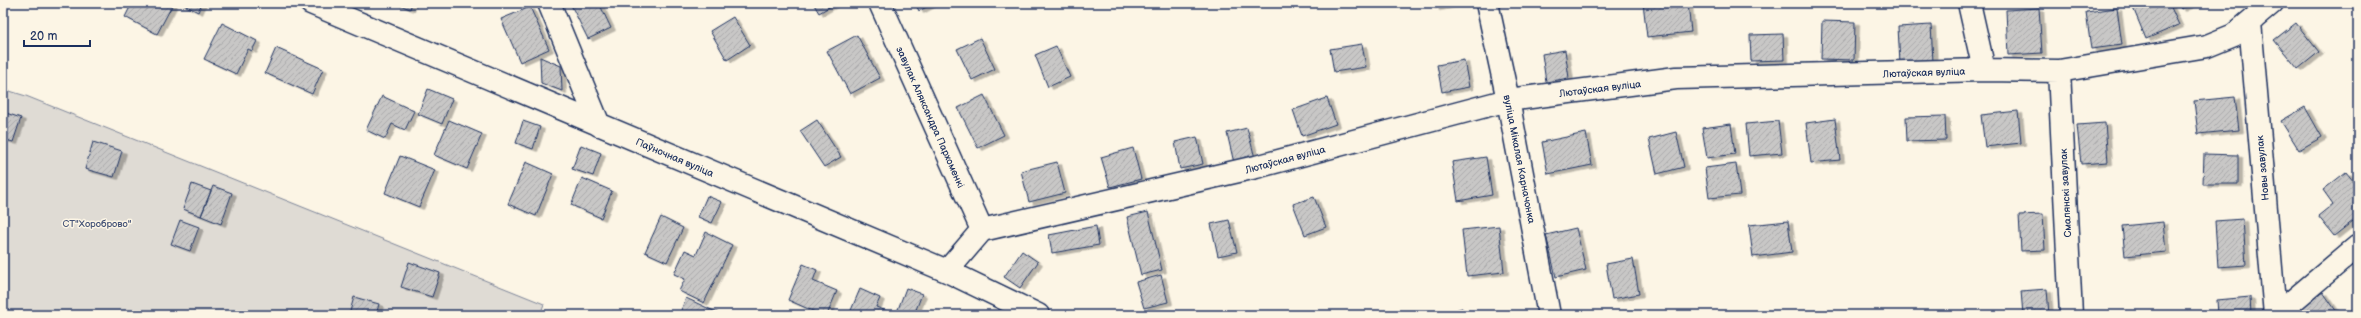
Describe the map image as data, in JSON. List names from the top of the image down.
{
  "streets": {
    "street": [
      "Лютаўская вуліца",
      "завулак Аляксандра Пархоменкі",
      "Паўночная вуліца",
      "вуліца Мікалая Карначонка",
      "Новы завулак",
      "Смалянскі завулак"
    ]
  },
  "crossings": [
    ["Лютаўская вуліца", "завулак Аляксандра Пархоменкі"],
    ["Лютаўская вуліца", "вуліца Мікалая Карначонка"],
    ["Лютаўская вуліца", "Новы завулак"],
    ["Лютаўская вуліца", "Смалянскі завулак"]
  ],
  "parks": ["СТ\"Хороброво\""],
  "scale_bar": "20 m"
}
